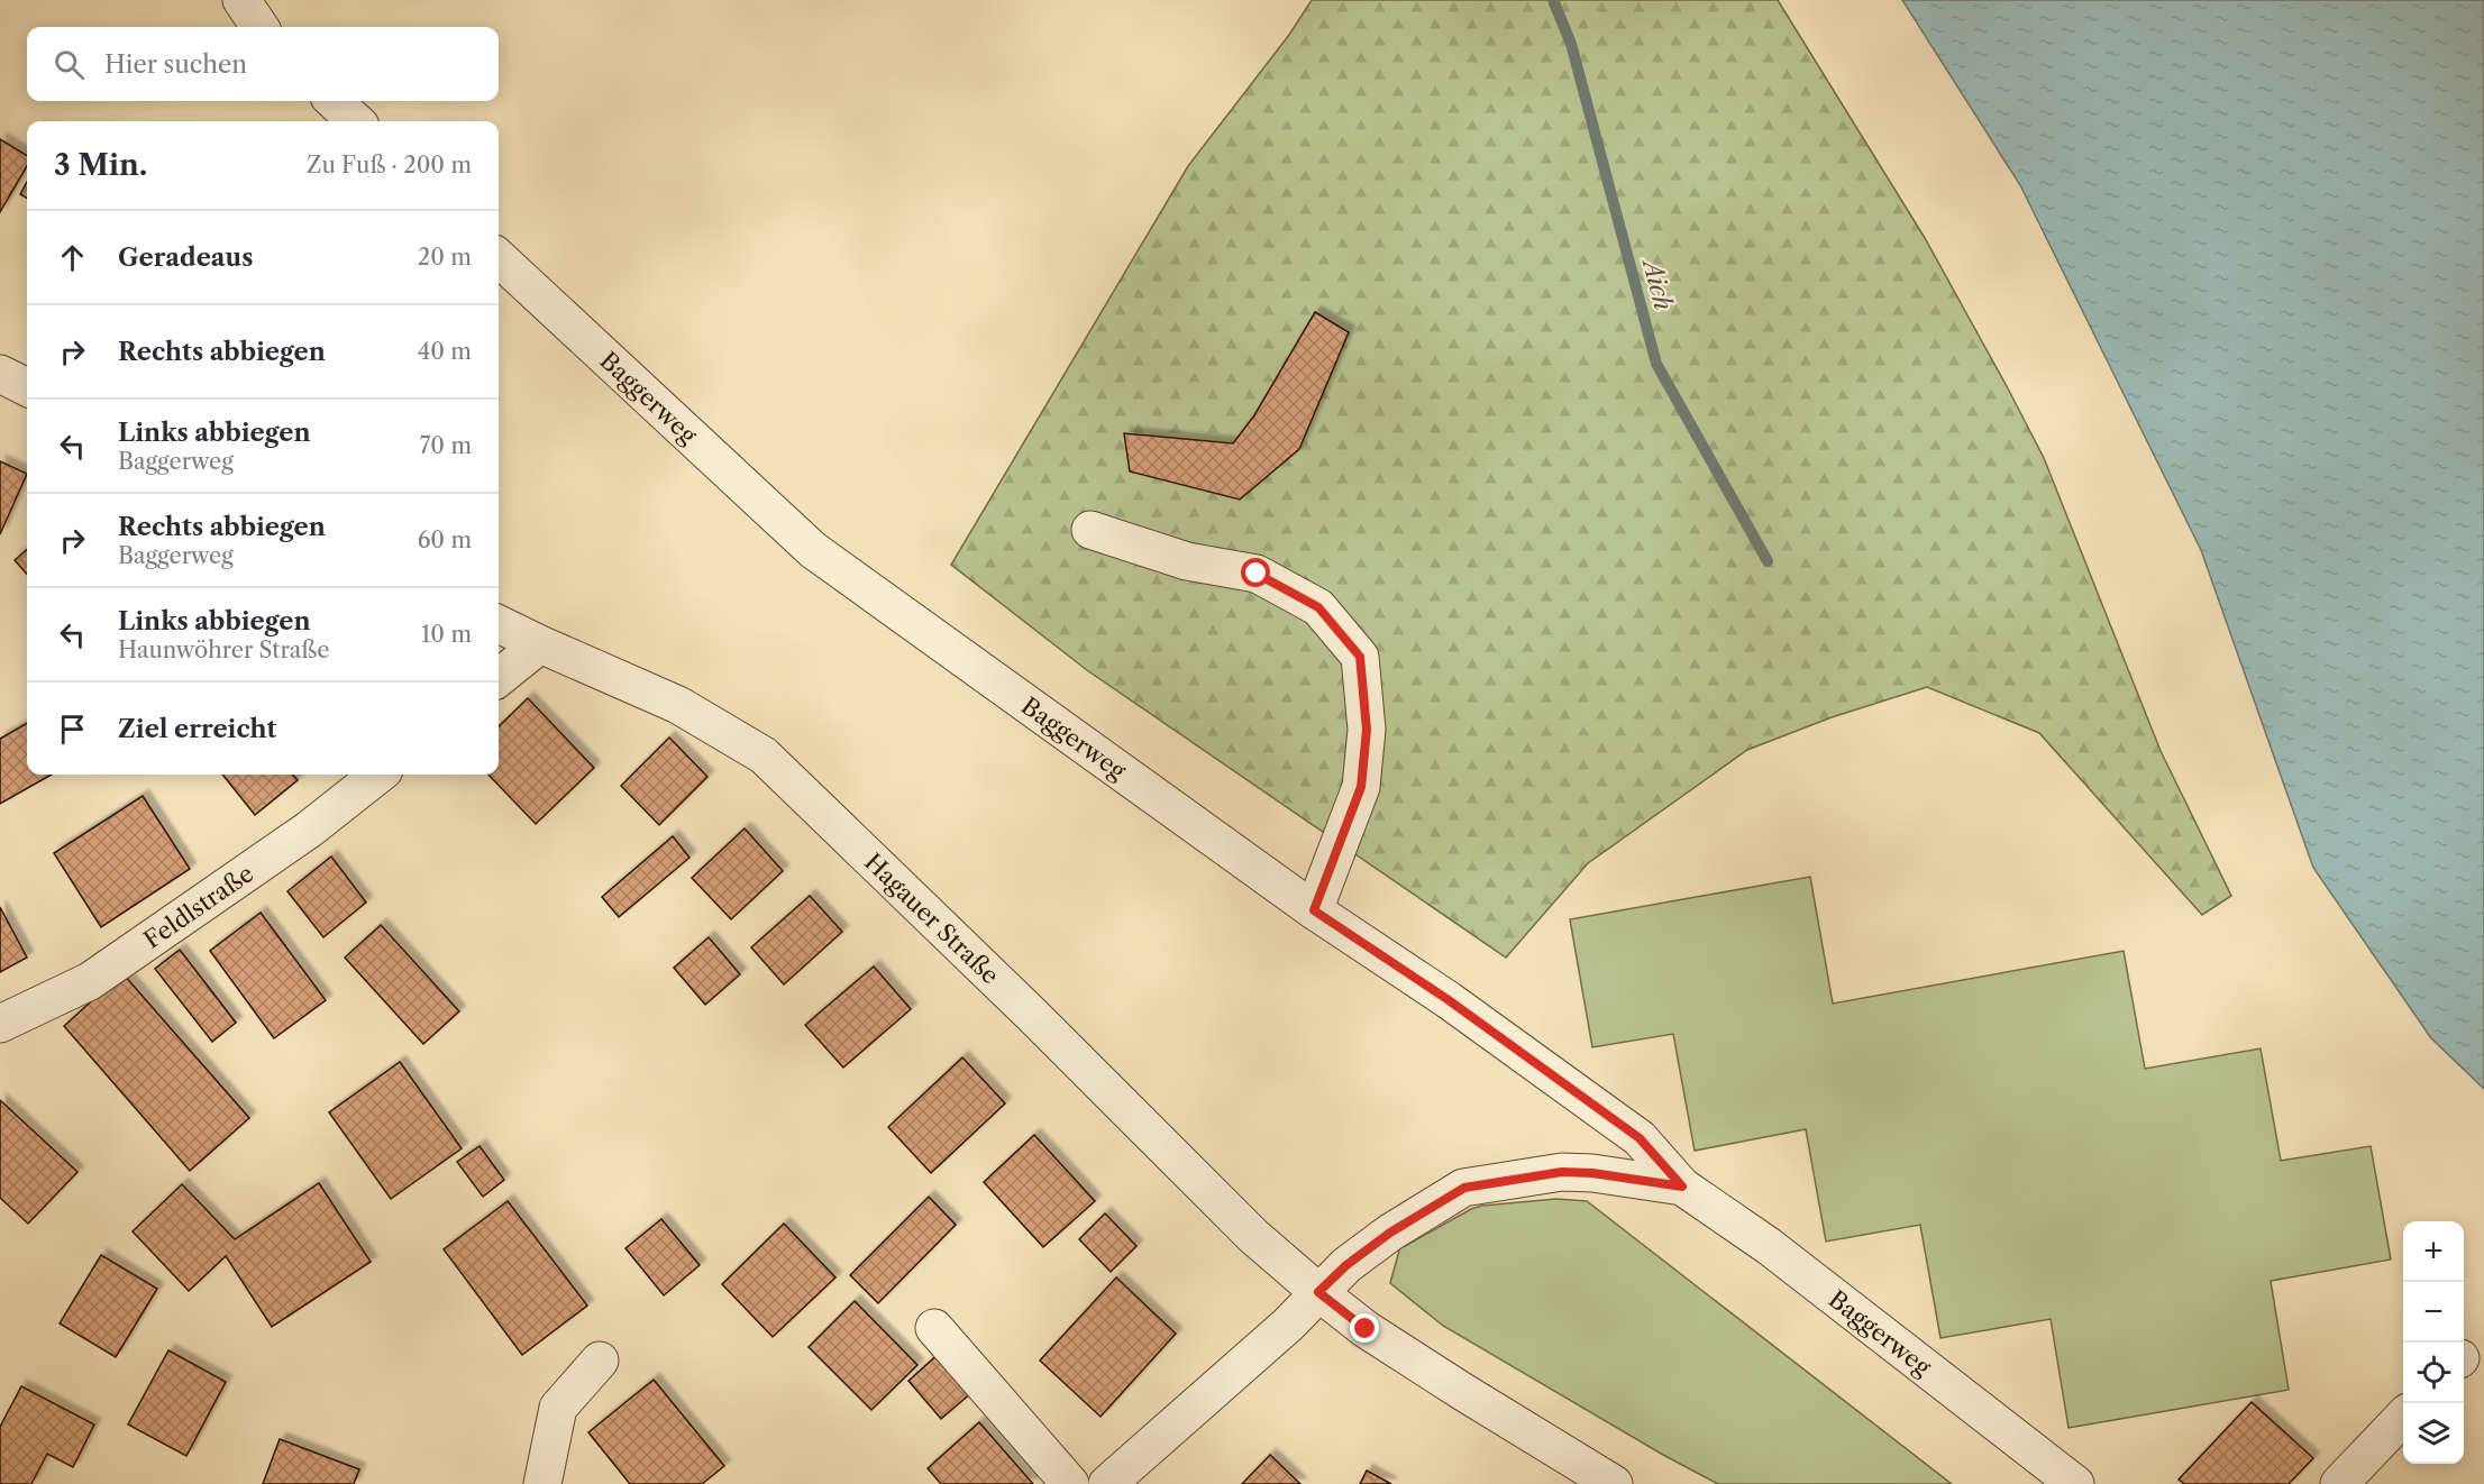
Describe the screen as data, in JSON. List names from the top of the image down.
{
  "streets": {
    "street": ["Baggerweg", "Feldlstraße", "Hagauer Straße"]
  },
  "crossings": [
    ["Baggerweg", "Hagauer Straße"]
  ],
  "water": ["Aich"],
  "page": {
    "search": "Hier suchen",
    "heading": ["3 Min.", "Zu Fuß · 200 m"],
    "list": [
      ["Geradeaus", "20 m"],
      ["Rechts abbiegen", "40 m"],
      ["Links abbiegen", "Baggerweg", "70 m"],
      ["Rechts abbiegen", "Baggerweg", "60 m"],
      ["Links abbiegen", "Haunwöhrer Straße", "10 m"],
      "Ziel erreicht"
    ],
    "map_buttons": ["+", "−"]
  }
}
